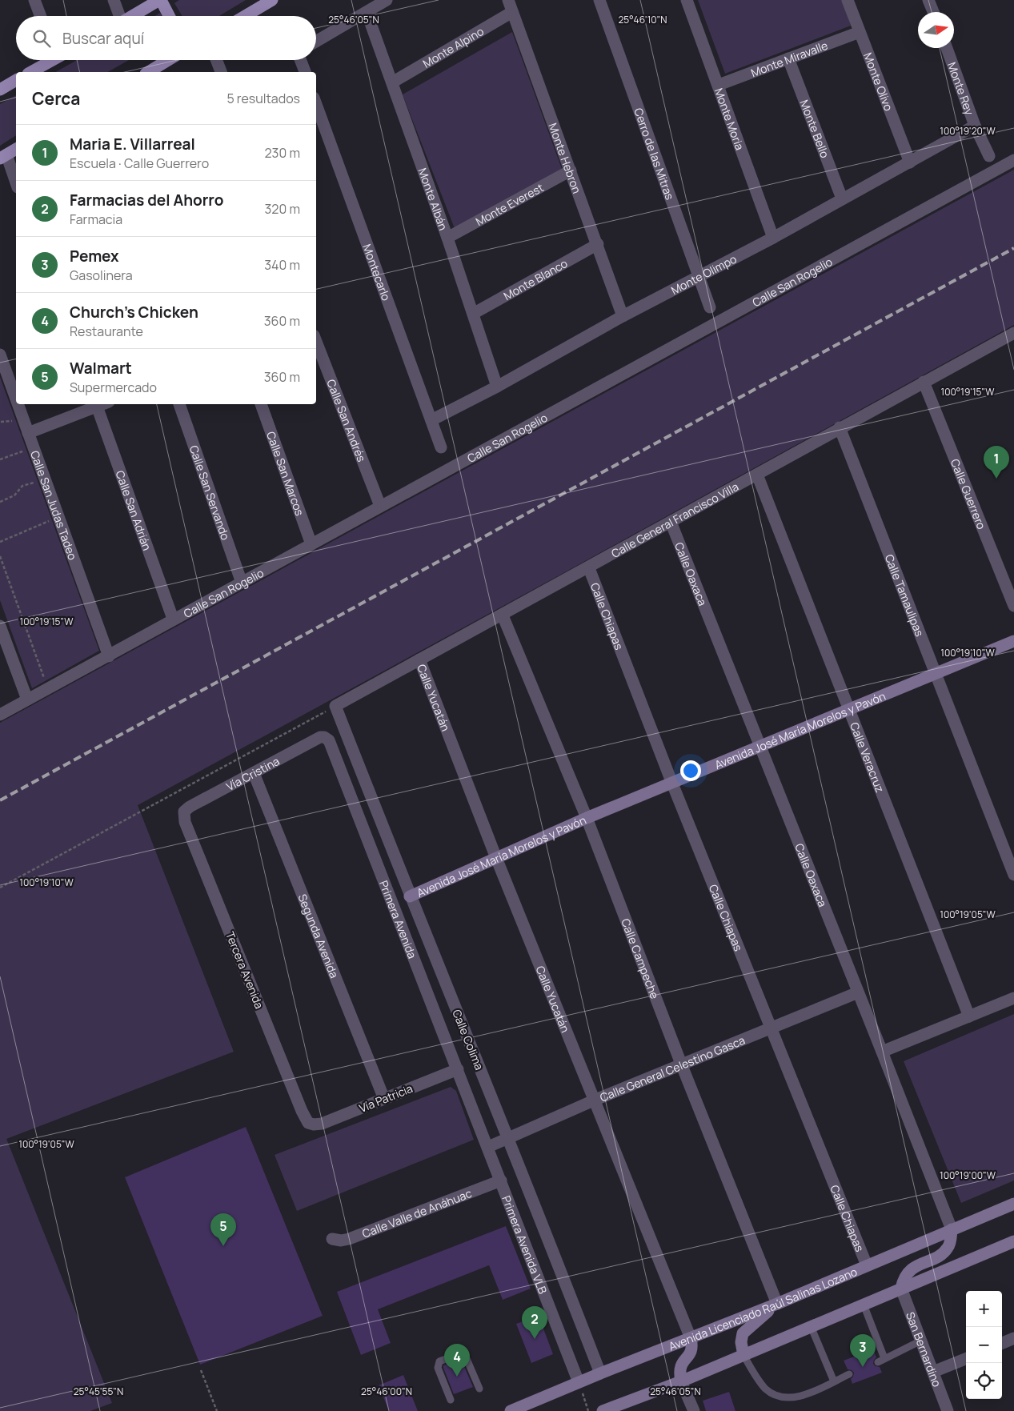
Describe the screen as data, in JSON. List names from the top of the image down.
{
  "streets": {
    "main road": ["Avenida José María Morelos y Pavón", "Avenida Licenciado Raúl Salinas Lozano"],
    "street": [
      "Monte Alpino",
      "Monte Miravalle",
      "Monte Olivo",
      "Monte Rey",
      "Monte Moria",
      "Monte Bello",
      "Cerro de las Mitras",
      "Monte Hebron",
      "Monte Albán",
      "Monte Everest",
      "Montecarlo",
      "Monte Olimpo",
      "Monte Blanco",
      "Calle San Rogelio",
      "Calle San Andrés",
      "Calle San Marcos",
      "Calle San Servando",
      "Calle Guerrero",
      "Calle San Judas Tadeo",
      "Calle San Adrián",
      "Calle General Francisco Villa",
      "Calle Oaxaca",
      "Calle Tamaulipas",
      "Calle Chiapas",
      "Calle Yucatán",
      "Calle Veracruz",
      "Vía Cristina",
      "Primera Avenida",
      "Segunda Avenida",
      "Calle Campeche",
      "Tercera Avenida",
      "Calle Colima",
      "Calle General Celestino Gasca",
      "Vía Patricia",
      "Calle Valle de Anáhuac",
      "Primera Avenida VLB",
      "San Bernardino"
    ]
  },
  "crossings": [
    ["Monte Alpino", "Monte Hebron"],
    ["Monte Alpino", "Monte Albán"],
    ["Monte Miravalle", "Monte Olivo"],
    ["Monte Miravalle", "Monte Moria"],
    ["Monte Miravalle", "Monte Bello"],
    ["Monte Olivo", "Monte Olimpo"],
    ["Monte Rey", "Monte Olimpo"],
    ["Monte Moria", "Monte Olimpo"],
    ["Monte Bello", "Monte Olimpo"],
    ["Cerro de las Mitras", "Monte Olimpo"],
    ["Monte Hebron", "Monte Everest"],
    ["Monte Hebron", "Monte Olimpo"],
    ["Monte Hebron", "Monte Blanco"],
    ["Monte Albán", "Monte Everest"],
    ["Monte Albán", "Monte Olimpo"],
    ["Monte Albán", "Monte Blanco"],
    ["Montecarlo", "Monte Olimpo"],
    ["Calle San Rogelio", "Calle San Andrés"],
    ["Calle San Rogelio", "Calle San Marcos"],
    ["Calle San Rogelio", "Calle San Servando"],
    ["Calle San Rogelio", "Calle San Judas Tadeo"],
    ["Calle San Rogelio", "Calle San Adrián"],
    ["Calle Guerrero", "Calle General Francisco Villa"],
    ["Calle General Francisco Villa", "Calle Oaxaca"],
    ["Calle General Francisco Villa", "Calle Tamaulipas"],
    ["Calle General Francisco Villa", "Calle Chiapas"],
    ["Calle General Francisco Villa", "Calle Yucatán"],
    ["Calle General Francisco Villa", "Calle Veracruz"],
    ["Calle General Francisco Villa", "Calle Campeche"],
    ["Calle General Francisco Villa", "Calle Colima"],
    ["Calle Oaxaca", "Avenida José María Morelos y Pavón"],
    ["Calle Oaxaca", "Calle General Celestino Gasca"],
    ["Calle Oaxaca", "Avenida Licenciado Raúl Salinas Lozano"],
    ["Calle Tamaulipas", "Avenida José María Morelos y Pavón"],
    ["Calle Chiapas", "Avenida José María Morelos y Pavón"],
    ["Calle Chiapas", "Calle General Celestino Gasca"],
    ["Calle Chiapas", "Avenida Licenciado Raúl Salinas Lozano"],
    ["Calle Yucatán", "Avenida José María Morelos y Pavón"],
    ["Calle Yucatán", "Calle General Celestino Gasca"],
    ["Calle Yucatán", "Avenida Licenciado Raúl Salinas Lozano"],
    ["Avenida José María Morelos y Pavón", "Calle Veracruz"],
    ["Avenida José María Morelos y Pavón", "Calle Campeche"],
    ["Avenida José María Morelos y Pavón", "Calle Colima"],
    ["Vía Cristina", "Primera Avenida"],
    ["Vía Cristina", "Segunda Avenida"],
    ["Vía Cristina", "Tercera Avenida"],
    ["Primera Avenida", "Vía Patricia"],
    ["Primera Avenida", "Primera Avenida VLB"],
    ["Segunda Avenida", "Vía Patricia"],
    ["Calle Campeche", "Calle General Celestino Gasca"],
    ["Calle Campeche", "Avenida Licenciado Raúl Salinas Lozano"],
    ["Tercera Avenida", "Vía Patricia"],
    ["Calle Colima", "Calle General Celestino Gasca"],
    ["Calle Colima", "Avenida Licenciado Raúl Salinas Lozano"],
    ["Calle General Celestino Gasca", "Primera Avenida VLB"],
    ["Calle Valle de Anáhuac", "Primera Avenida VLB"],
    ["Primera Avenida VLB", "Avenida Licenciado Raúl Salinas Lozano"]
  ],
  "north": "right",
  "page": {
    "search": "Buscar aquí",
    "heading": ["Cerca", "5 resultados"],
    "list": [
      {
        "mark": "1",
        "name": "Maria E. Villarreal",
        "note": "Escuela · Calle Guerrero",
        "value": "230 m"
      },
      {
        "mark": "2",
        "name": "Farmacias del Ahorro",
        "note": "Farmacia",
        "value": "320 m"
      },
      {
        "mark": "3",
        "name": "Pemex",
        "note": "Gasolinera",
        "value": "340 m"
      },
      {
        "mark": "4",
        "name": "Church's Chicken",
        "note": "Restaurante",
        "value": "360 m"
      },
      {
        "mark": "5",
        "name": "Walmart",
        "note": "Supermercado",
        "value": "360 m"
      }
    ],
    "pins": [
      "1",
      "5",
      "2",
      "3",
      "4"
    ],
    "map_buttons": ["+", "−"]
  },
  "coordinates": [
    "25°46'05\"N",
    "25°46'10\"N",
    "100°19'20\"W",
    "100°19'15\"W",
    "100°19'10\"W",
    "100°19'05\"W",
    "100°19'00\"W",
    "25°45'55\"N",
    "25°46'00\"N"
  ]
}
